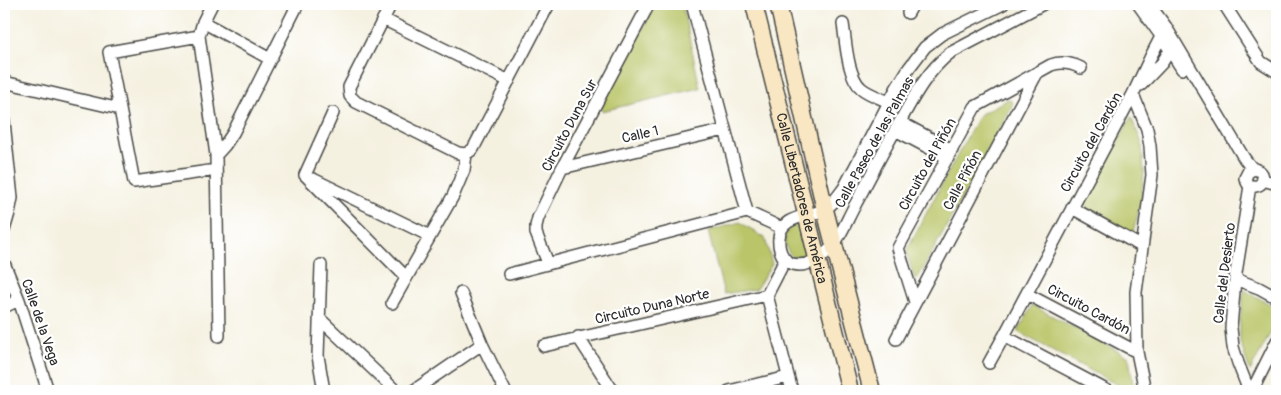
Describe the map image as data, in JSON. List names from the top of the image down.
{
  "streets": {
    "street": [
      "Circuito Duna Sur",
      "Calle 1",
      "Calle Paseo de las Palmas",
      "Circuito del Cardón",
      "Circuito del Piñón",
      "Calle Piñón",
      "Calle Libertadores de América",
      "Calle del Desierto",
      "Circuito Duna Norte",
      "Circuito Cardón",
      "Calle de la Vega"
    ]
  },
  "crossings": [
    ["Circuito Duna Sur", "Calle 1"],
    ["Calle Paseo de las Palmas", "Calle Piñón"],
    ["Calle Paseo de las Palmas", "Calle Libertadores de América"],
    ["Circuito del Cardón", "Circuito Cardón"],
    ["Circuito del Piñón", "Calle Piñón"]
  ]
}
